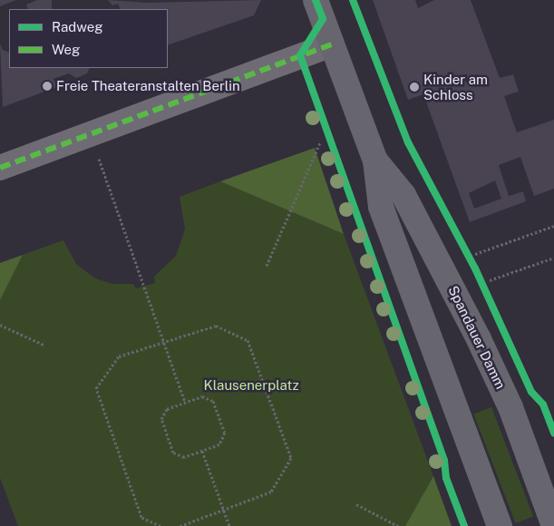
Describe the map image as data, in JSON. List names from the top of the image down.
{
  "streets": {
    "main road": ["Spandauer Damm"]
  },
  "parks": ["Klausenerplatz"],
  "places": ["Freie Theateranstalten Berlin", "Kinder am Schloss"],
  "legend": ["Radweg", "Weg"]
}
